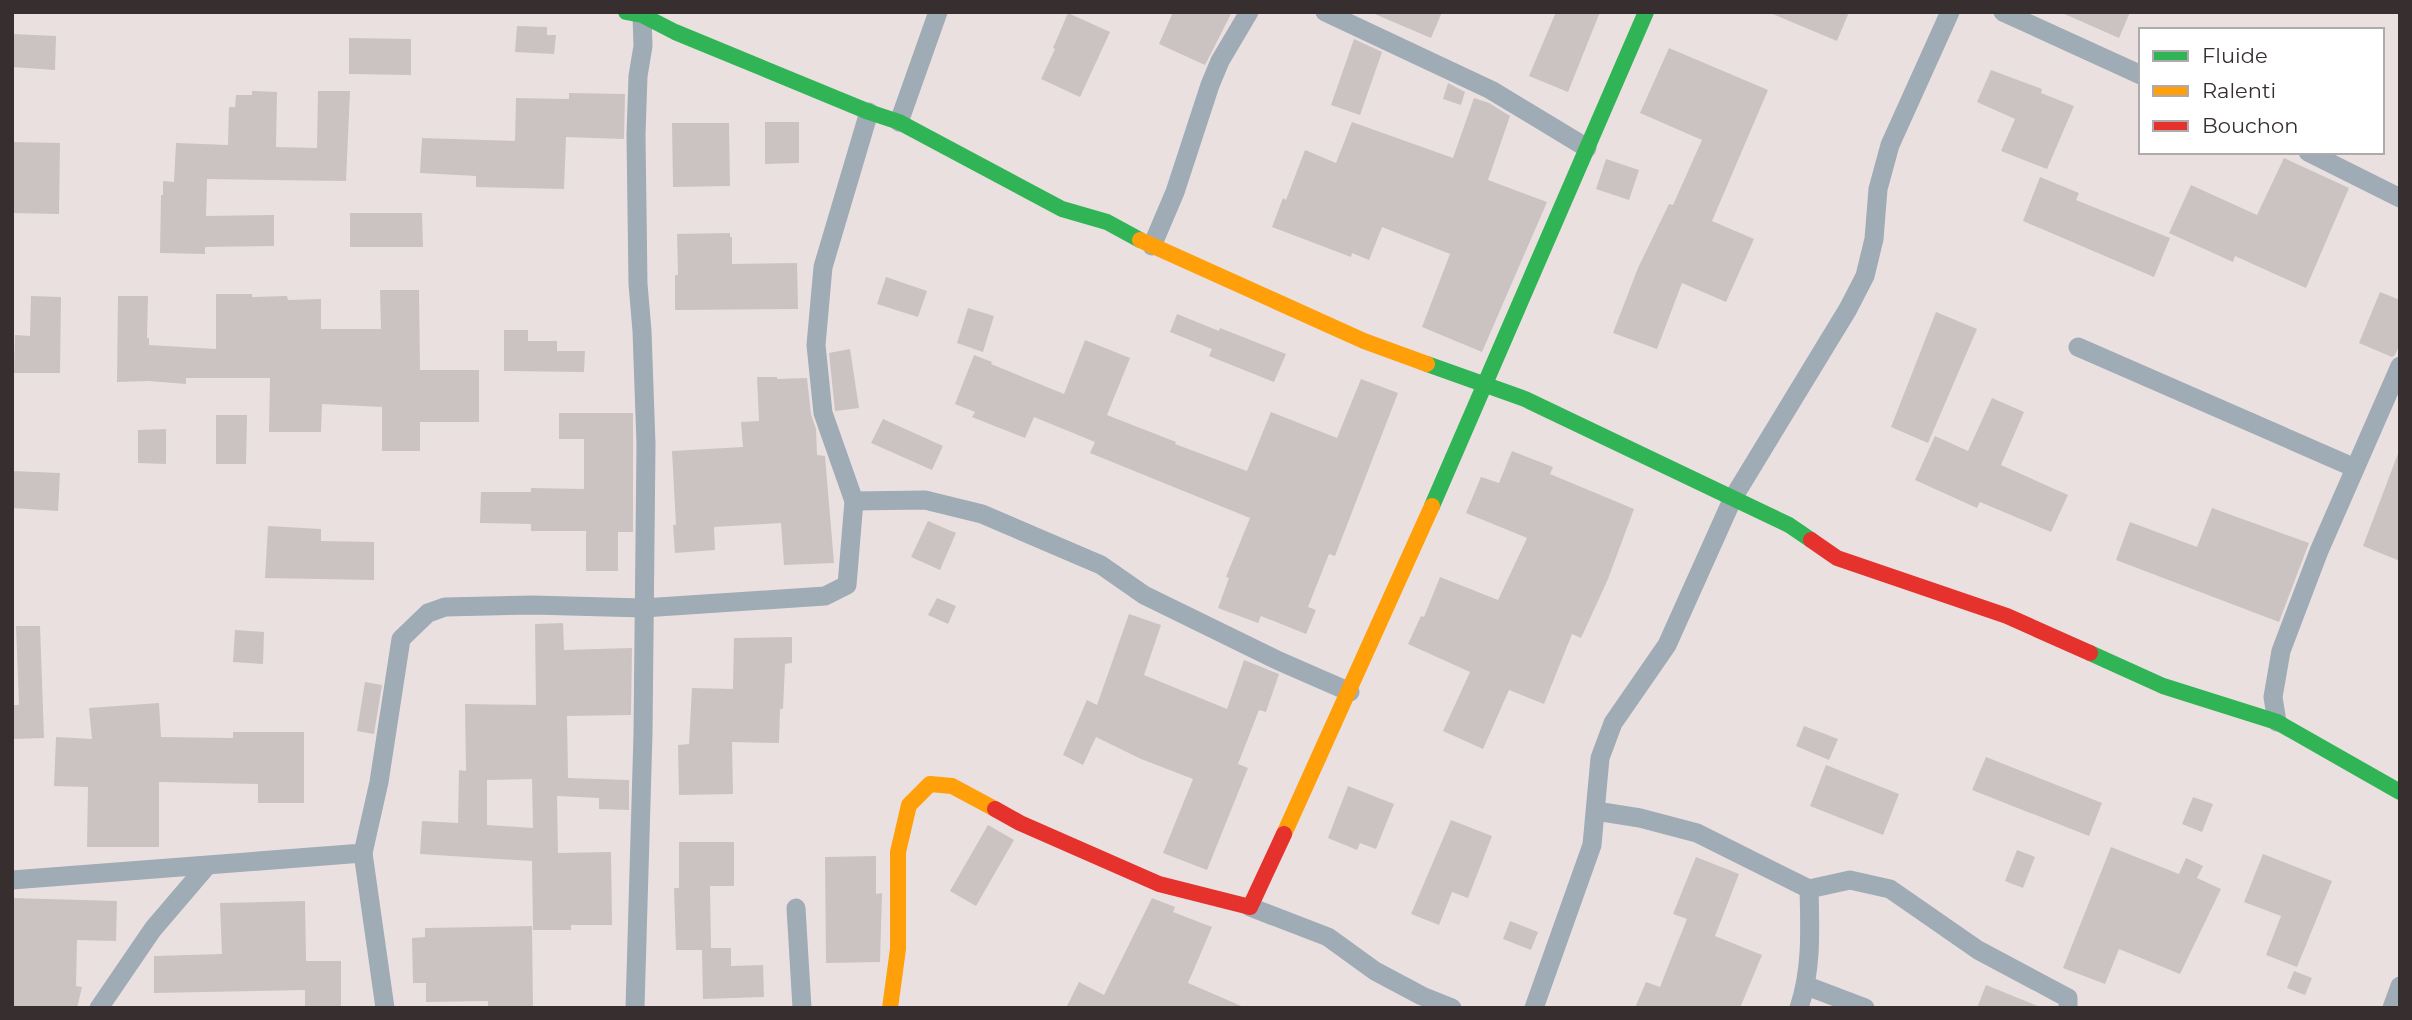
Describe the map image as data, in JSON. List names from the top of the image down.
{
  "legend": ["Fluide", "Ralenti", "Bouchon"]
}
